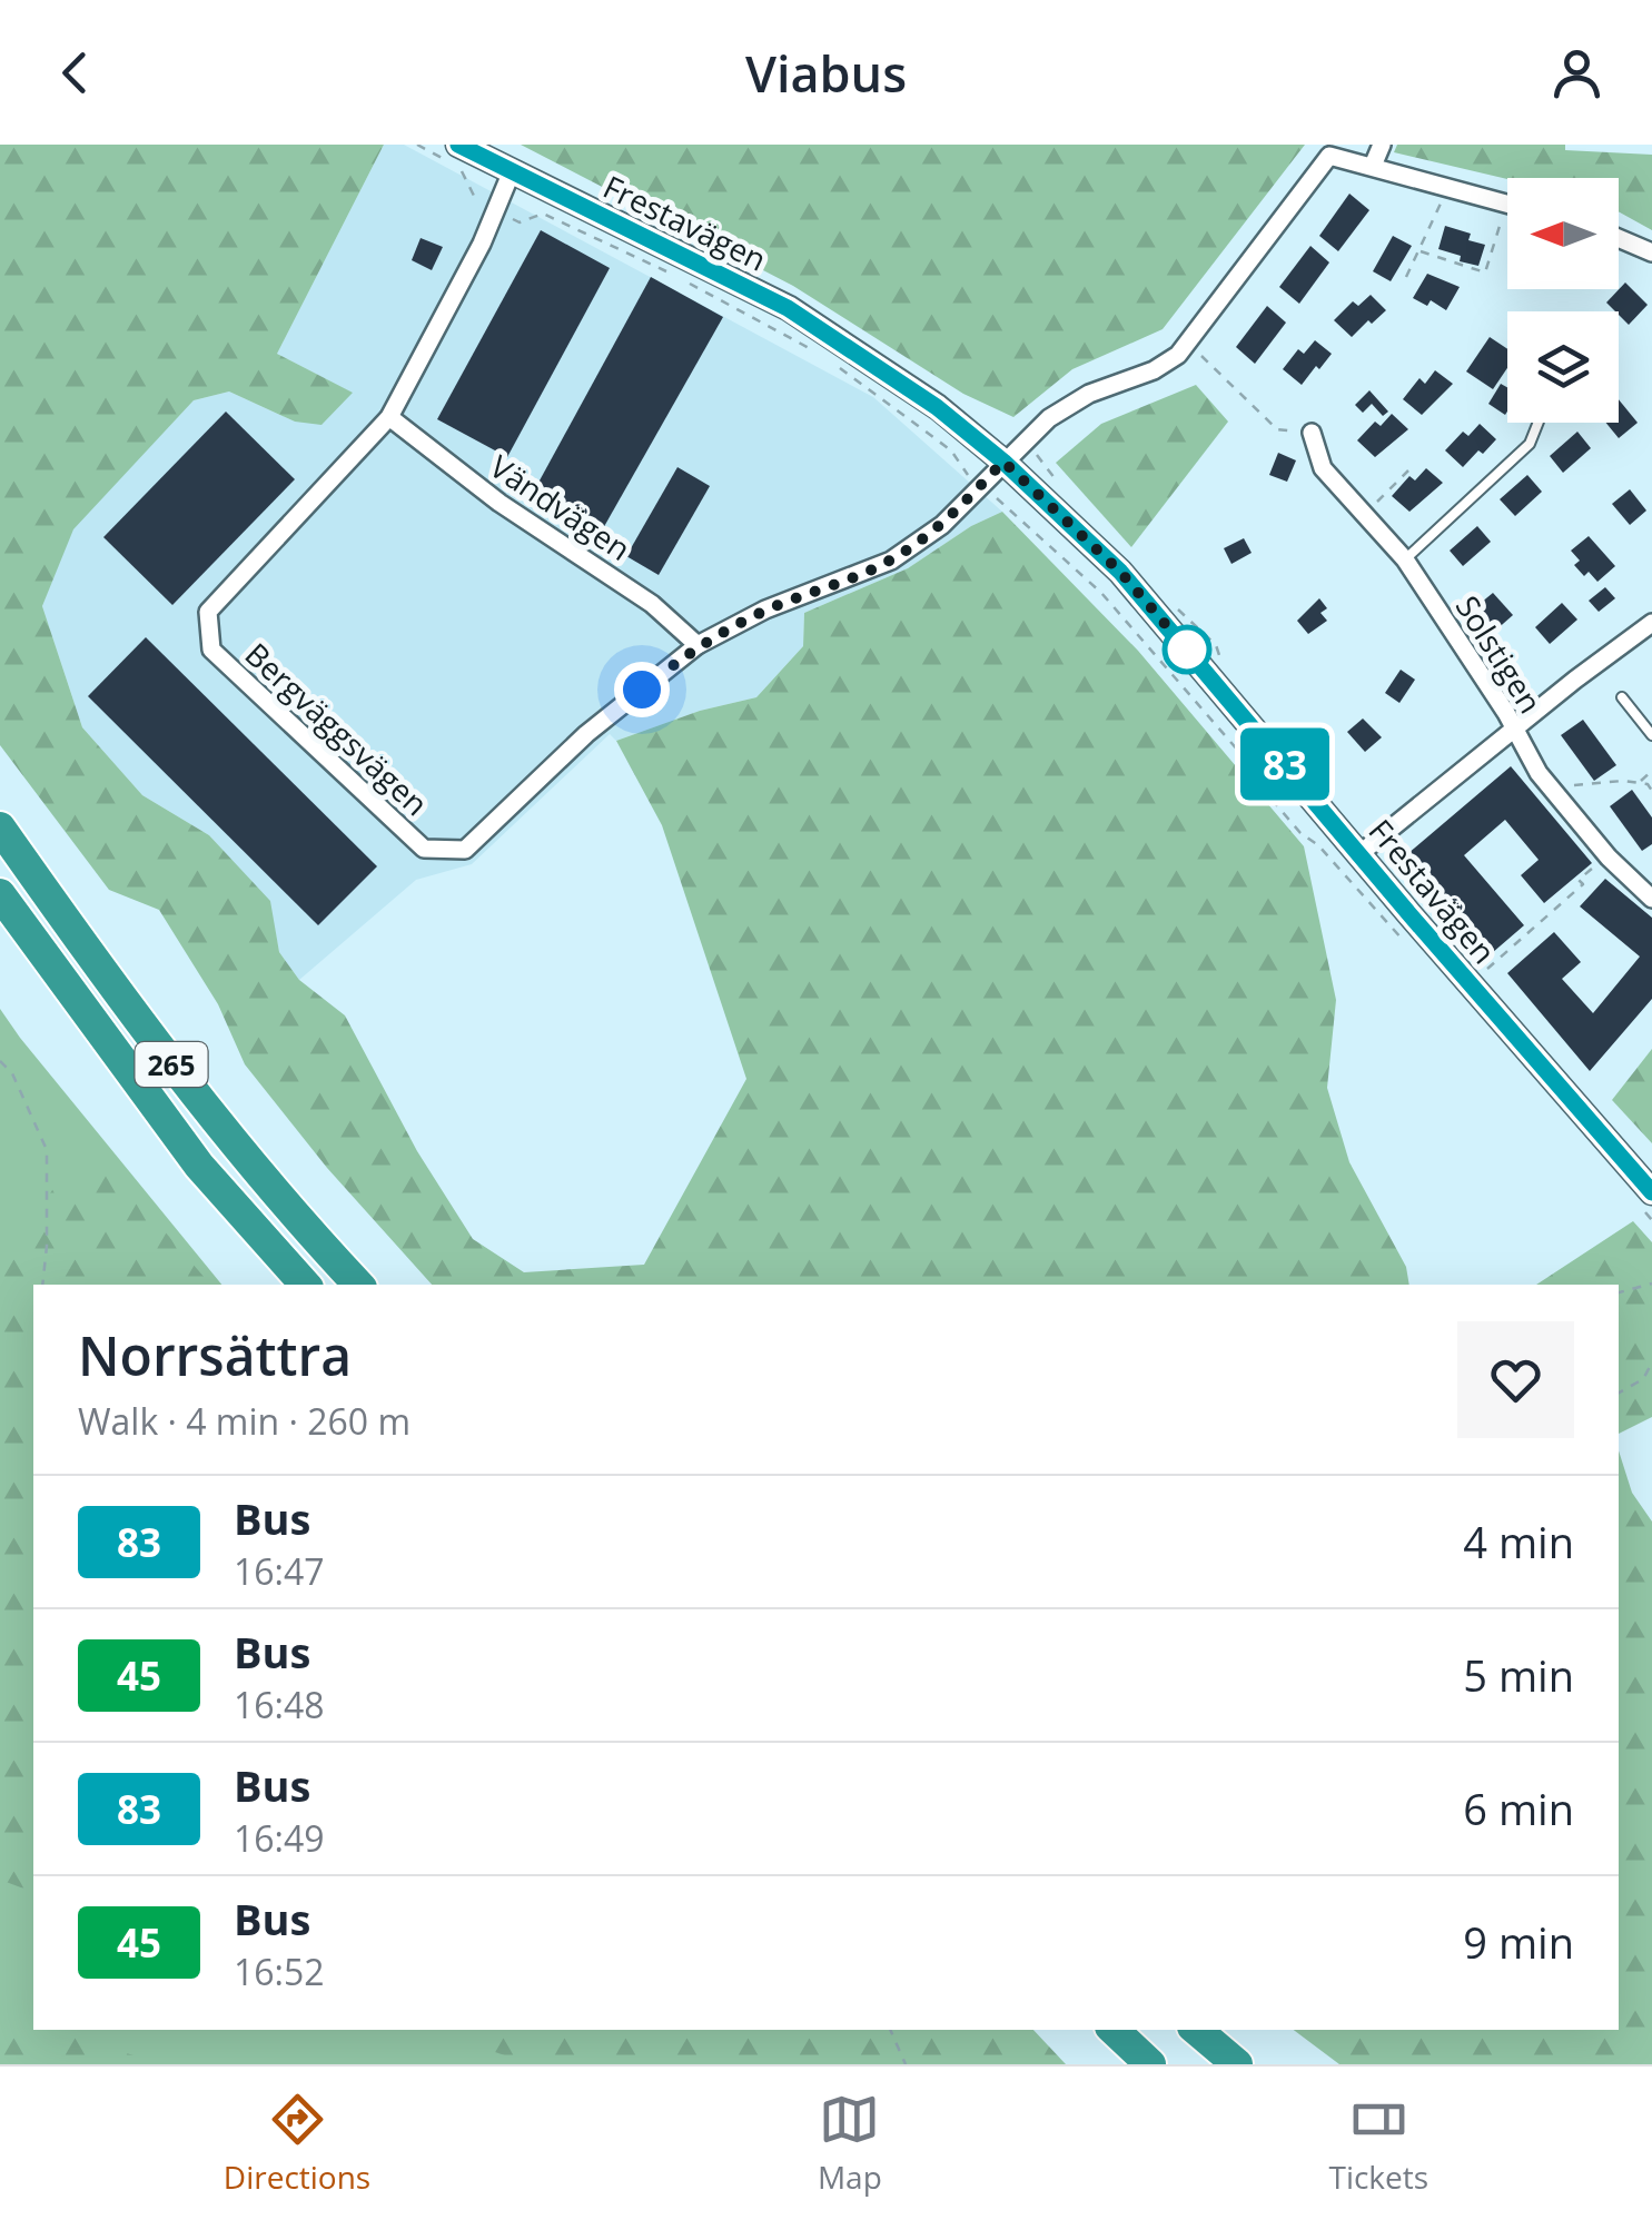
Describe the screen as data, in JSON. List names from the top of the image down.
{
  "streets": {
    "highway": ["265"],
    "street": [
      "Frestavägen",
      "Vändvägen",
      "Solstigen",
      "Bergväggsvägen"
    ]
  },
  "crossings": [
    ["Frestavägen", "Bergväggsvägen"],
    ["Vändvägen", "Bergväggsvägen"]
  ],
  "lines": ["bus line 83"],
  "north": "left",
  "page": {
    "header": "Viabus",
    "on_map": "83",
    "heading": ["Norrsättra", "Walk · 4 min · 260 m"],
    "list": [
      {
        "mark": "83",
        "name": "Bus",
        "note": "16:47",
        "value": "4 min"
      },
      {
        "mark": "45",
        "name": "Bus",
        "note": "16:48",
        "value": "5 min"
      },
      {
        "mark": "83",
        "name": "Bus",
        "note": "16:49",
        "value": "6 min"
      },
      {
        "mark": "45",
        "name": "Bus",
        "note": "16:52",
        "value": "9 min"
      }
    ],
    "tabs": ["Directions", "Map", "Tickets"]
  }
}
